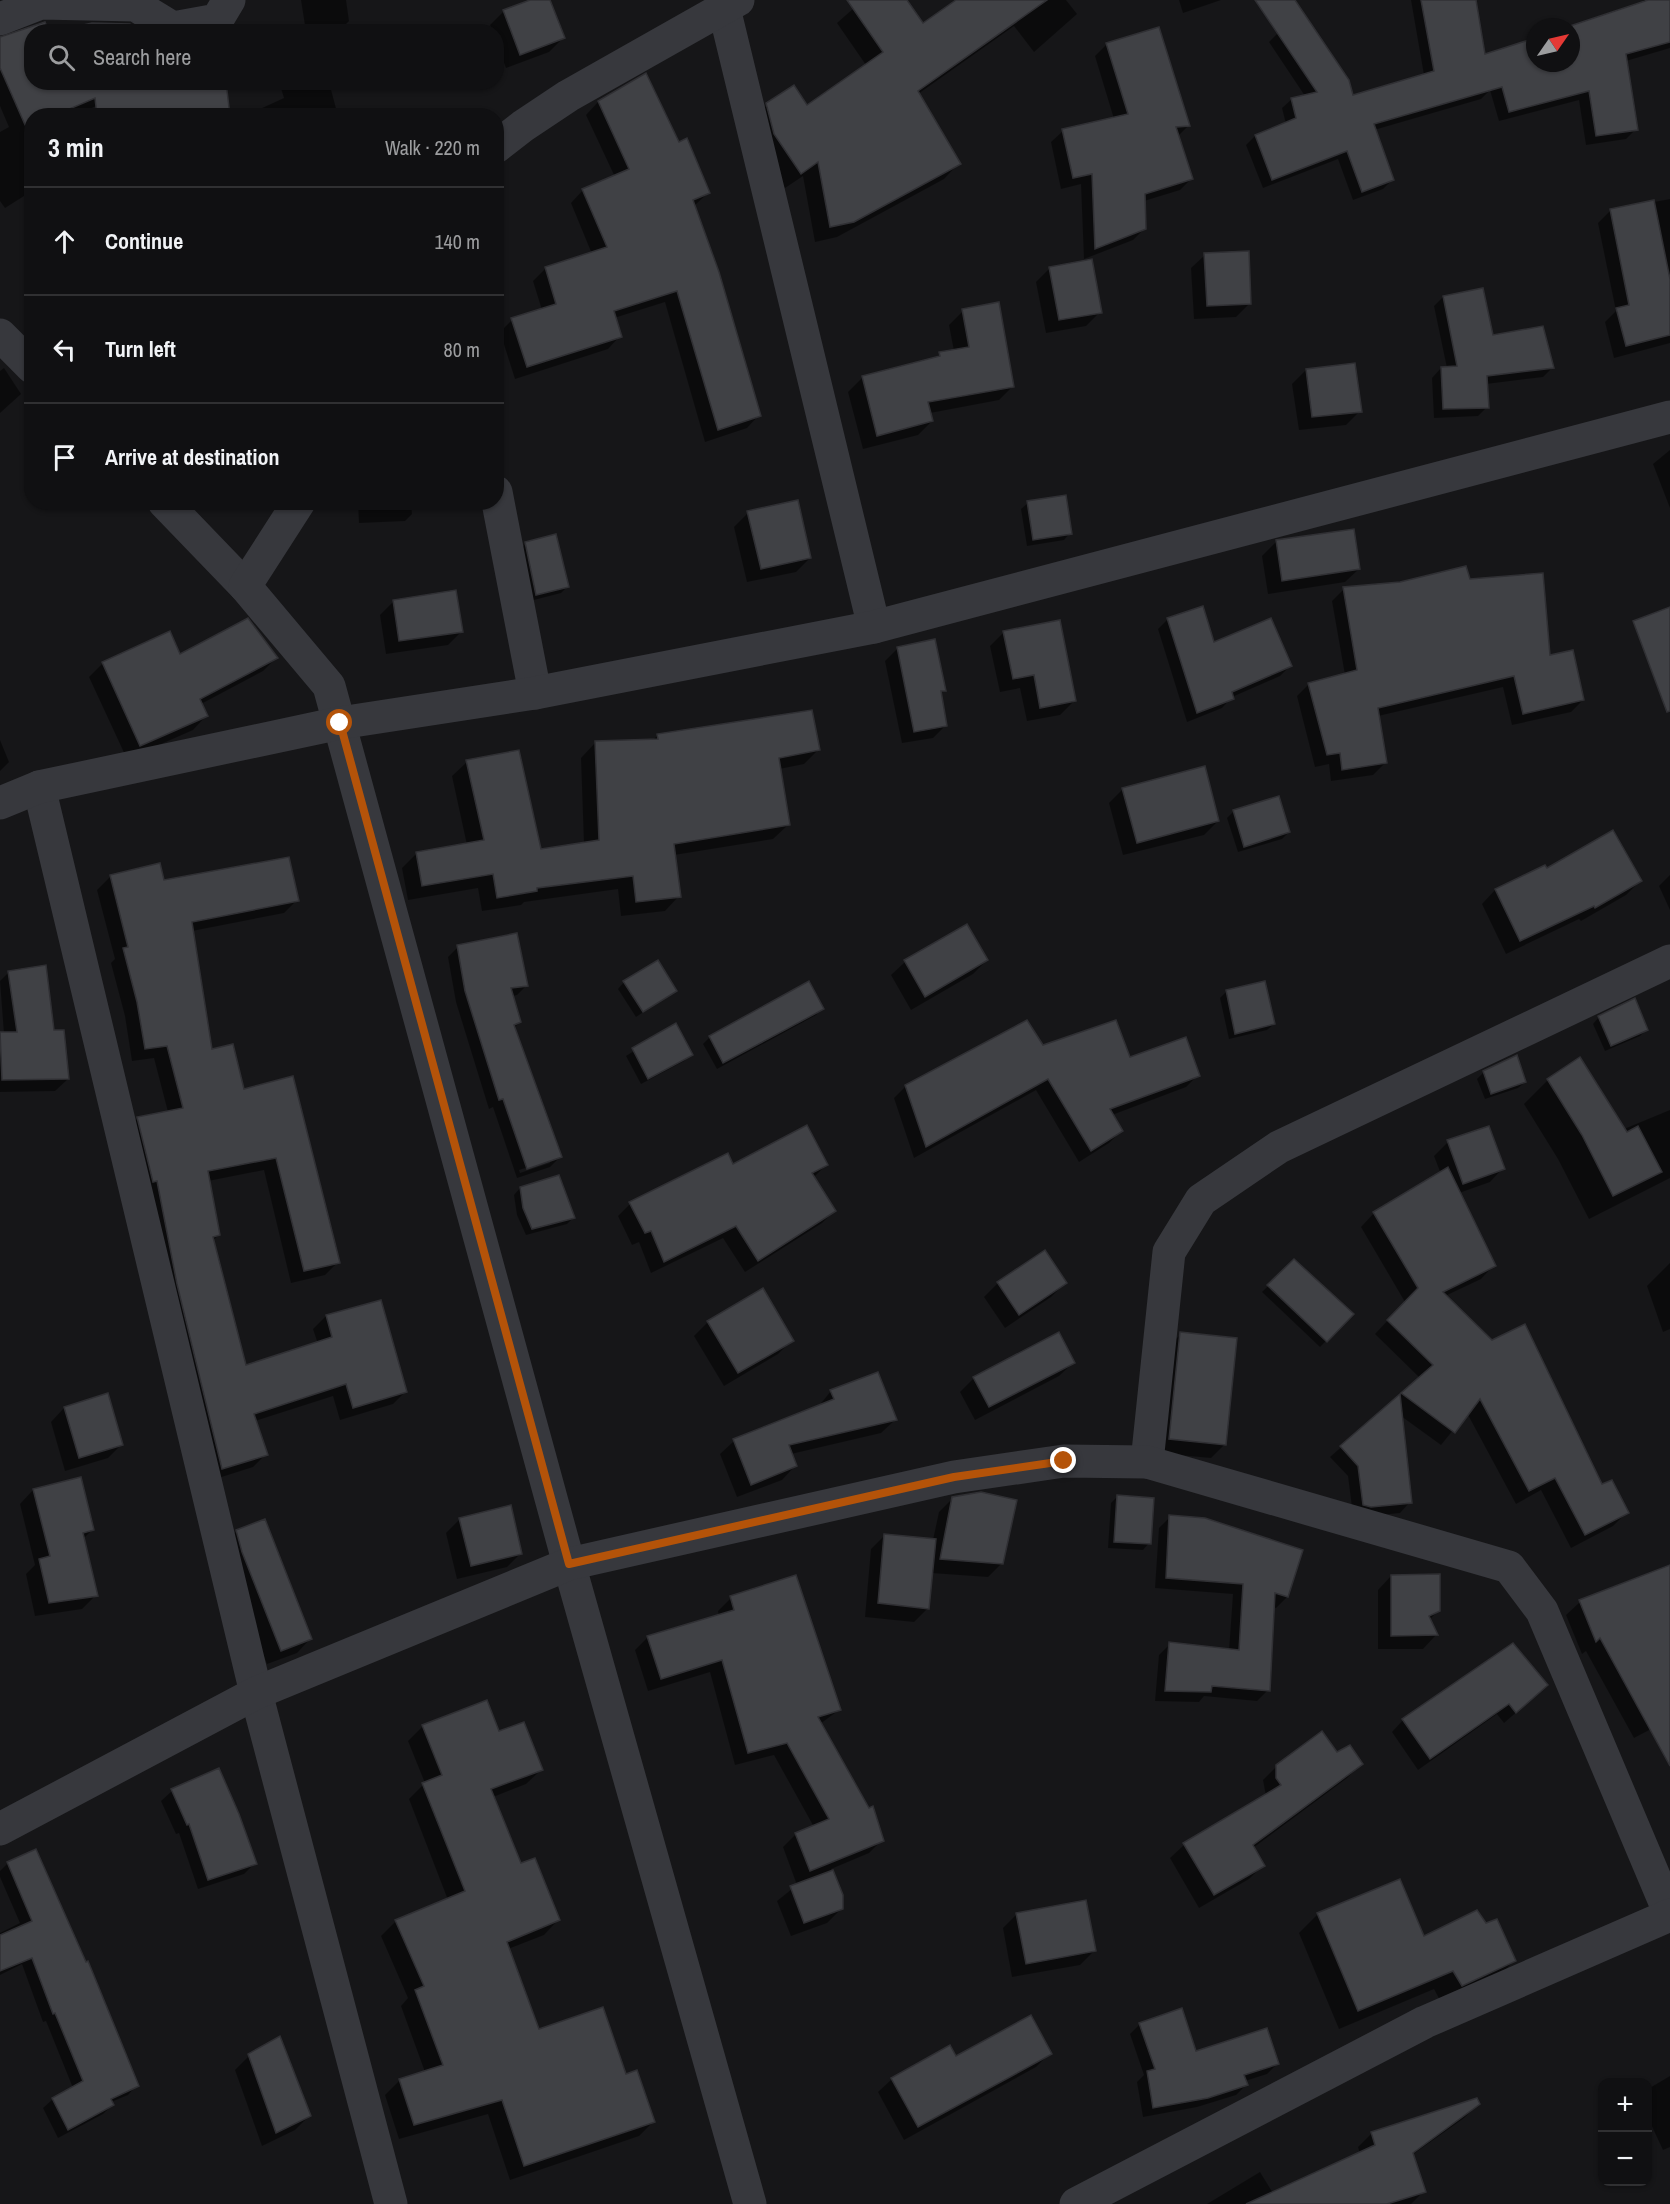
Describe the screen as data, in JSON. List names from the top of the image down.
{
  "north": "top right",
  "page": {
    "search": "Search here",
    "heading": ["3 min", "Walk · 220 m"],
    "list": [
      ["Continue", "140 m"],
      ["Turn left", "80 m"],
      "Arrive at destination"
    ],
    "map_buttons": ["+", "−"]
  }
}
